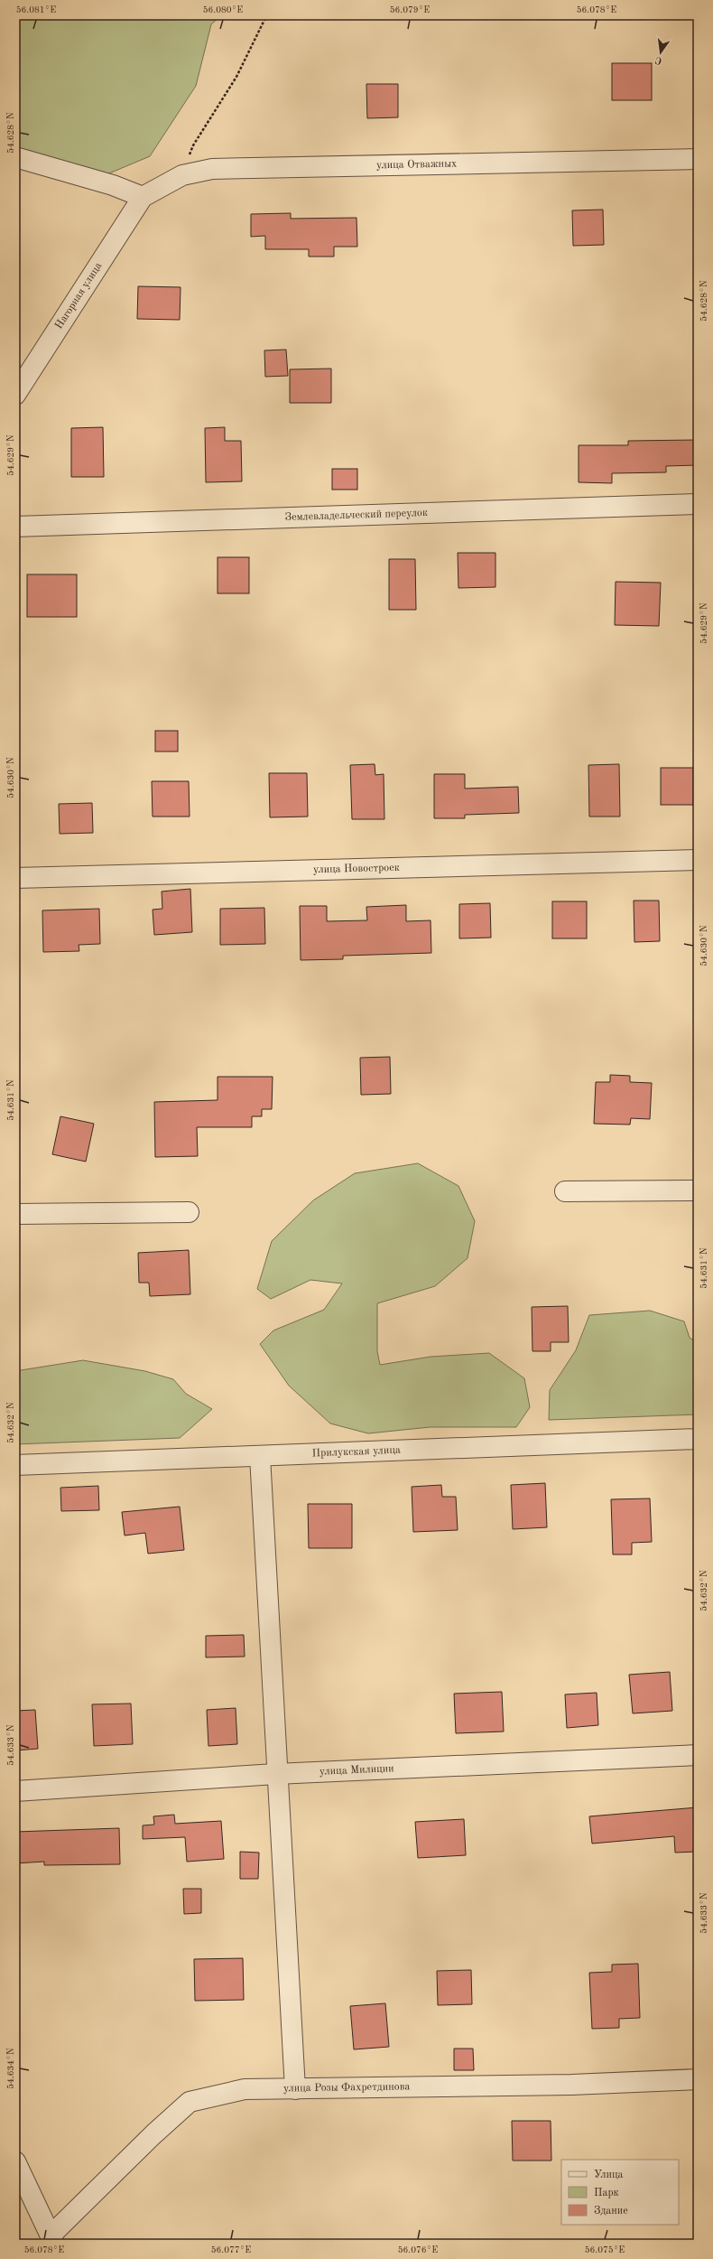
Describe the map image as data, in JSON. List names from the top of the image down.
{
  "streets": {
    "street": [
      "улица Отважных",
      "Нагорная улица",
      "Землевладельческий переулок",
      "улица Новостроек",
      "Прилукская улица",
      "улица Милиции",
      "улица Розы Фахретдинова"
    ]
  },
  "crossings": [
    ["улица Отважных", "Нагорная улица"]
  ],
  "legend": ["Улица", "Парк", "Здание"],
  "north": "bottom",
  "coordinates": [
    "56.081°E",
    "56.080°E",
    "56.079°E",
    "56.078°E",
    "54.628°N",
    "54.629°N",
    "54.630°N",
    "54.631°N",
    "54.632°N",
    "54.633°N",
    "54.634°N",
    "56.077°E",
    "56.076°E",
    "56.075°E"
  ]
}
